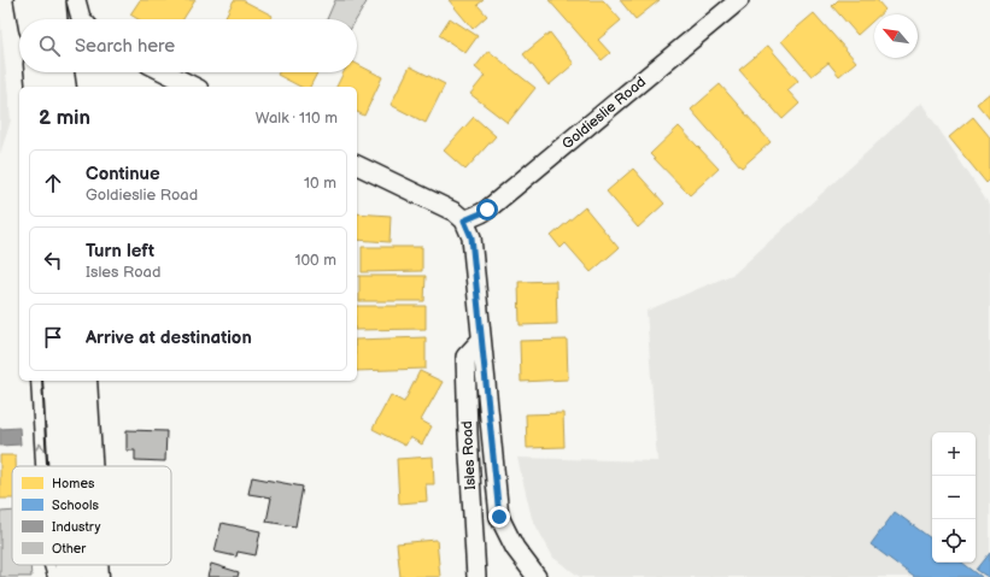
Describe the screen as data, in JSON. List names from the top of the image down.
{
  "streets": {
    "street": ["Goldieslie Road", "Isles Road"]
  },
  "crossings": [
    ["Goldieslie Road", "Isles Road"]
  ],
  "legend": [
    "Homes",
    "Schools",
    "Industry",
    "Other"
  ],
  "north": "top left",
  "page": {
    "search": "Search here",
    "heading": ["2 min", "Walk · 110 m"],
    "list": [
      ["Continue", "Goldieslie Road", "10 m"],
      ["Turn left", "Isles Road", "100 m"],
      "Arrive at destination"
    ],
    "map_buttons": ["+", "−"]
  }
}
